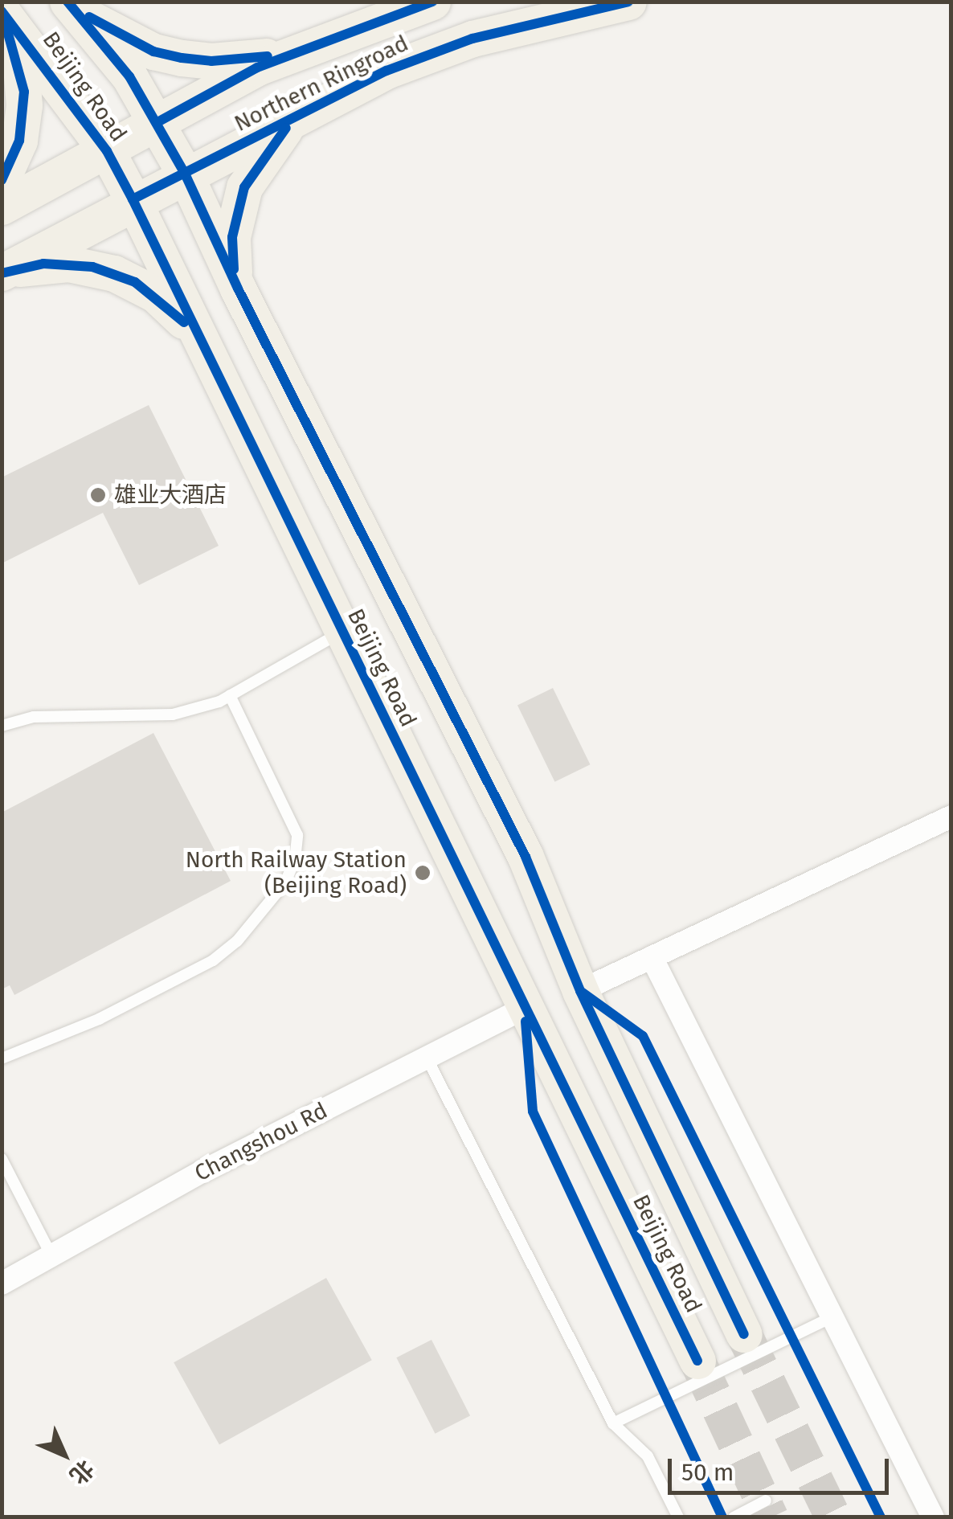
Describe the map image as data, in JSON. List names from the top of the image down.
{
  "streets": {
    "main road": ["Northern Ringroad", "Beijing Road"],
    "street": ["Changshou Rd"]
  },
  "crossings": [
    ["Northern Ringroad", "Beijing Road"],
    ["Beijing Road", "Changshou Rd"]
  ],
  "places": ["雄业大酒店", "North Railway Station (Beijing Road)"],
  "scale_bar": "50 m",
  "north": "bottom right"
}
